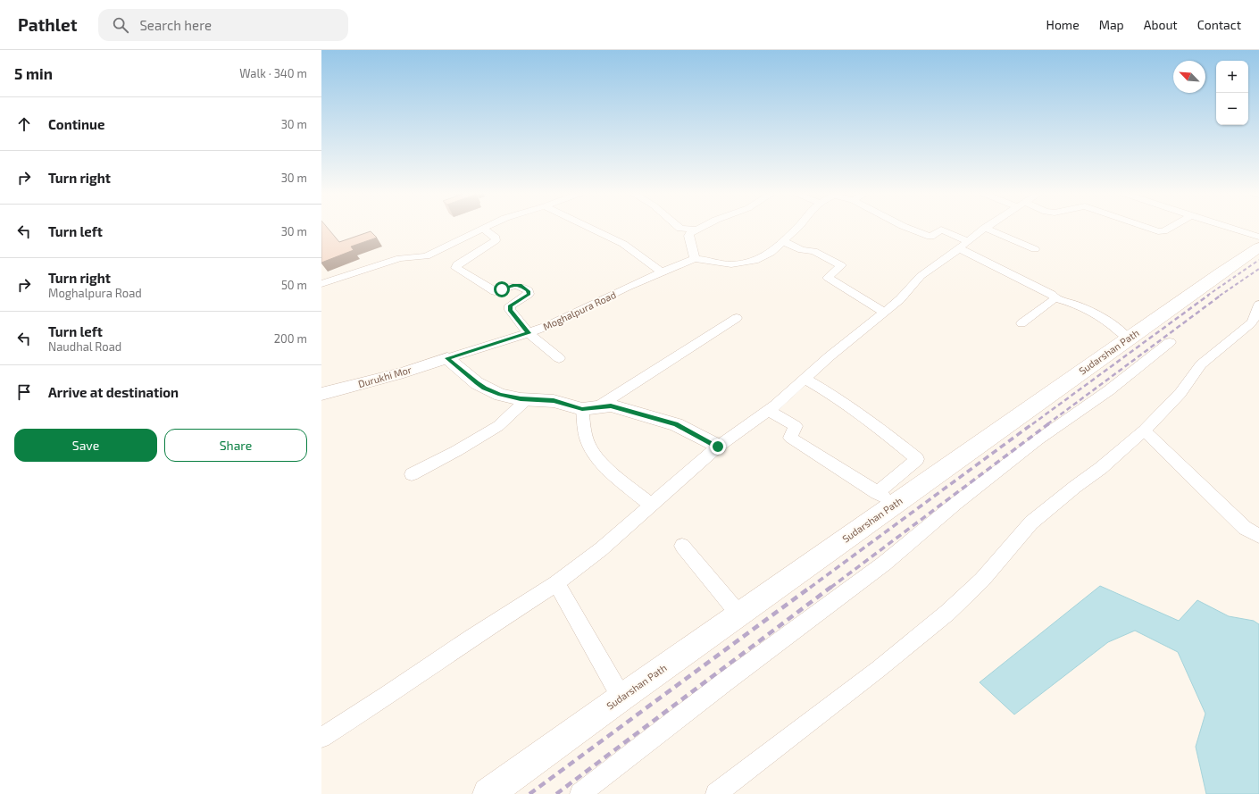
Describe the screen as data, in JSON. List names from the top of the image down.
{
  "streets": {
    "main road": ["Sudarshan Path"],
    "street": ["Moghalpura Road", "Durukhi Mor"]
  },
  "crossings": [
    ["Moghalpura Road", "Durukhi Mor"]
  ],
  "north": "top left",
  "page": {
    "header": "Pathlet",
    "search": "Search here",
    "nav": [
      "Home",
      "Map",
      "About",
      "Contact"
    ],
    "heading": ["5 min", "Walk · 340 m"],
    "map_buttons": ["+", "−"],
    "list": [
      ["Continue", "30 m"],
      ["Turn right", "30 m"],
      ["Turn left", "30 m"],
      ["Turn right", "Moghalpura Road", "50 m"],
      ["Turn left", "Naudhal Road", "200 m"],
      "Arrive at destination"
    ],
    "buttons": ["Save", "Share"]
  }
}
